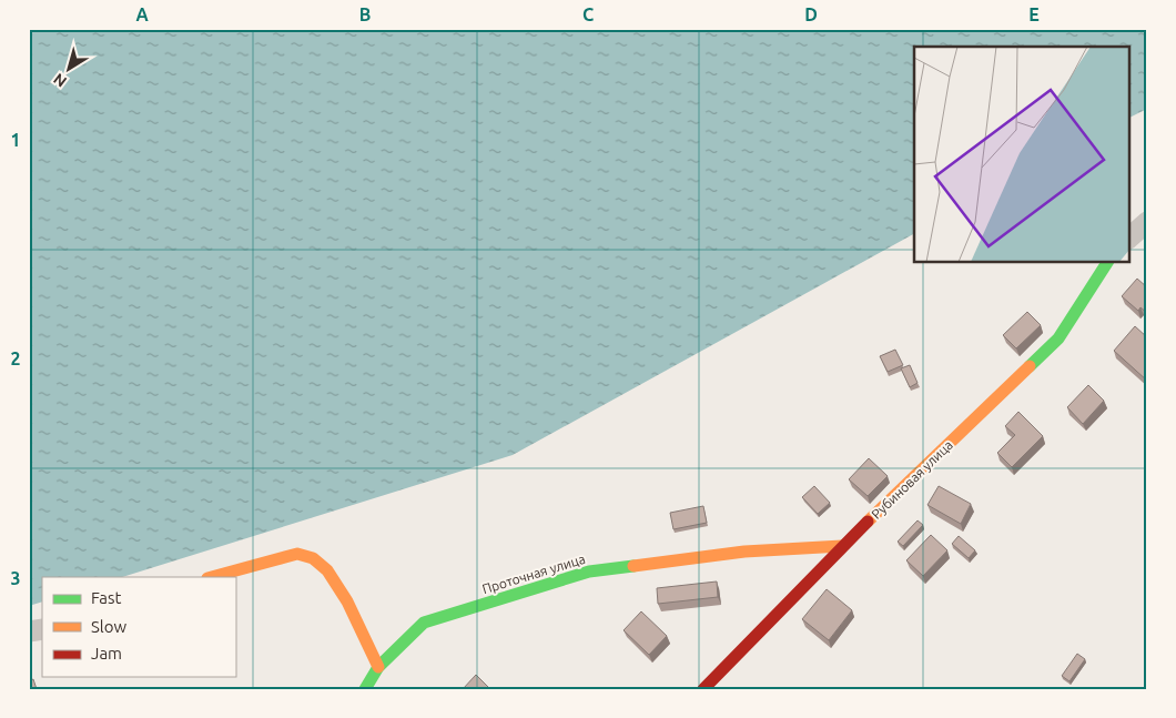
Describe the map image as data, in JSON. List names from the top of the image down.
{
  "streets": {
    "street": ["Рубиновая улица", "Проточная улица"]
  },
  "crossings": [
    ["Рубиновая улица", "Проточная улица"]
  ],
  "legend": ["Fast", "Slow", "Jam"],
  "north": "bottom left",
  "grid": {
    "columns": [
      "A",
      "B",
      "C",
      "D",
      "E"
    ],
    "rows": ["1", "2", "3"]
  }
}
